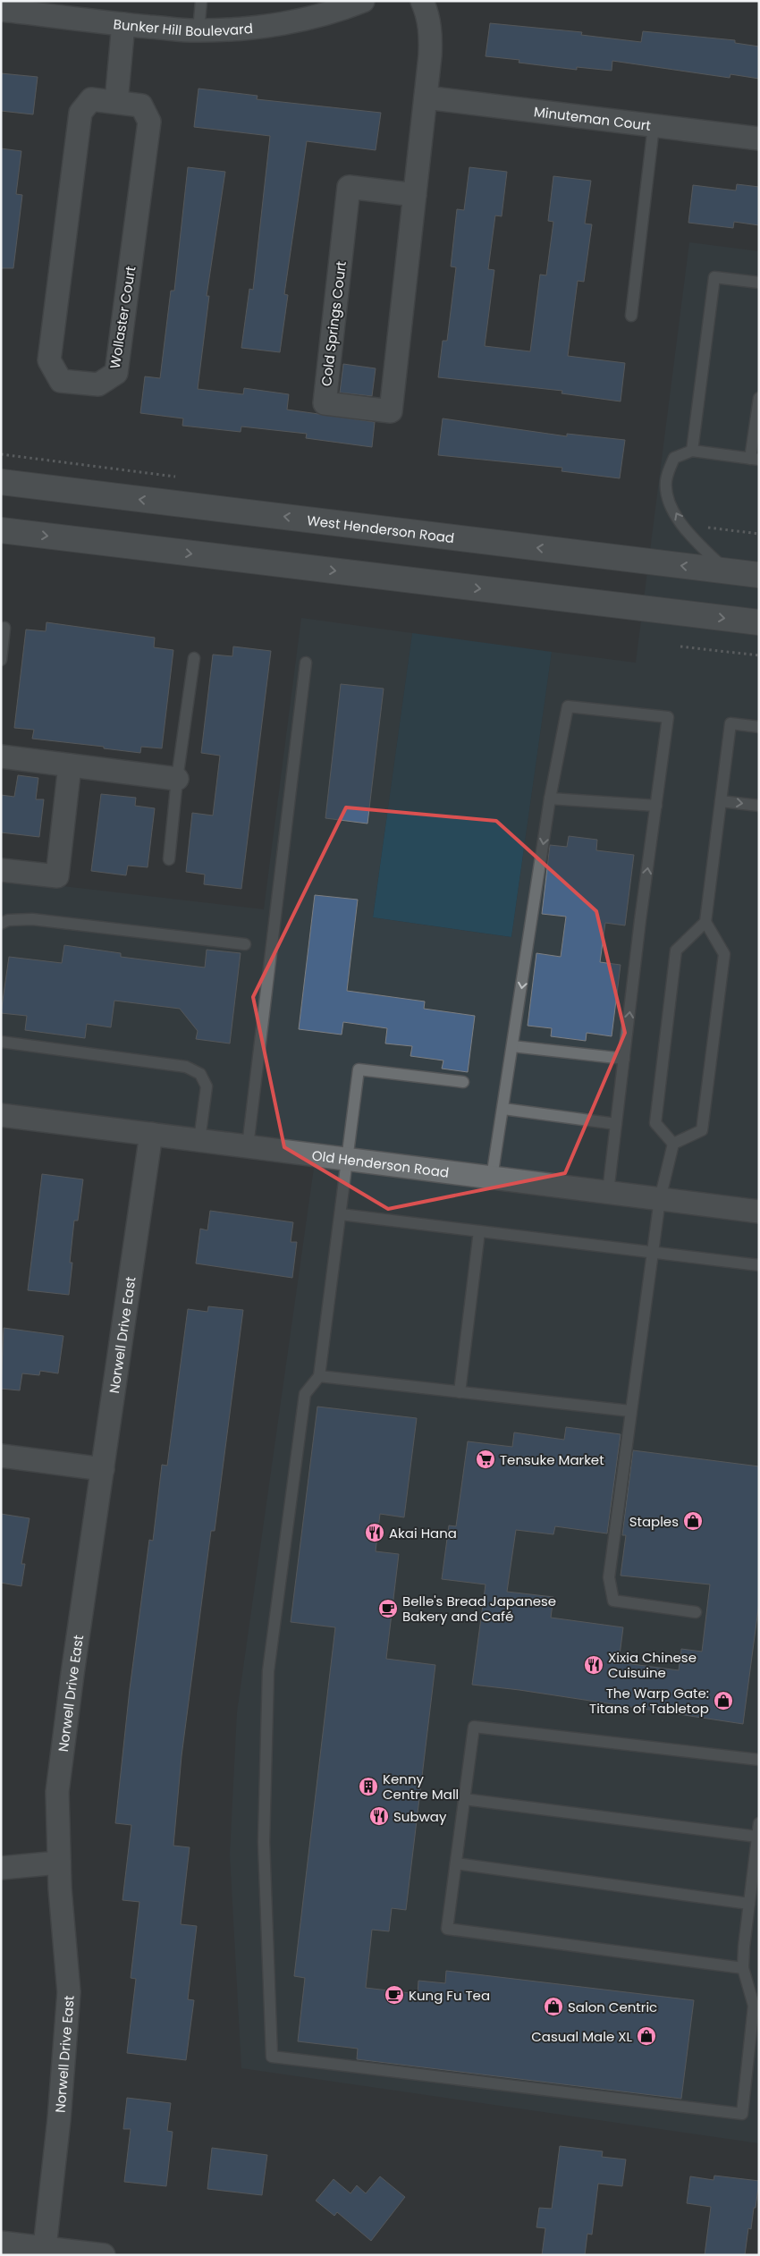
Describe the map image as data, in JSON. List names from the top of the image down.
{
  "streets": {
    "main road": ["West Henderson Road"],
    "street": [
      "Bunker Hill Boulevard",
      "Minuteman Court",
      "Wollaster Court",
      "Cold Springs Court",
      "Old Henderson Road",
      "Norwell Drive East"
    ]
  },
  "crossings": [
    ["Minuteman Court", "Cold Springs Court"],
    ["Old Henderson Road", "Norwell Drive East"]
  ],
  "places": {
    "supermarket": ["Tensuke Market"],
    "shop": [
      "Staples",
      "The Warp Gate: Titans of Tabletop",
      "Salon Centric",
      "Casual Male XL"
    ],
    "restaurant": ["Akai Hana", "Xixia Chinese Cuisuine", "Subway"],
    "cafe": ["Belle's Bread Japanese Bakery and Café", "Kung Fu Tea"],
    "building": ["Kenny Centre Mall"]
  }
}
